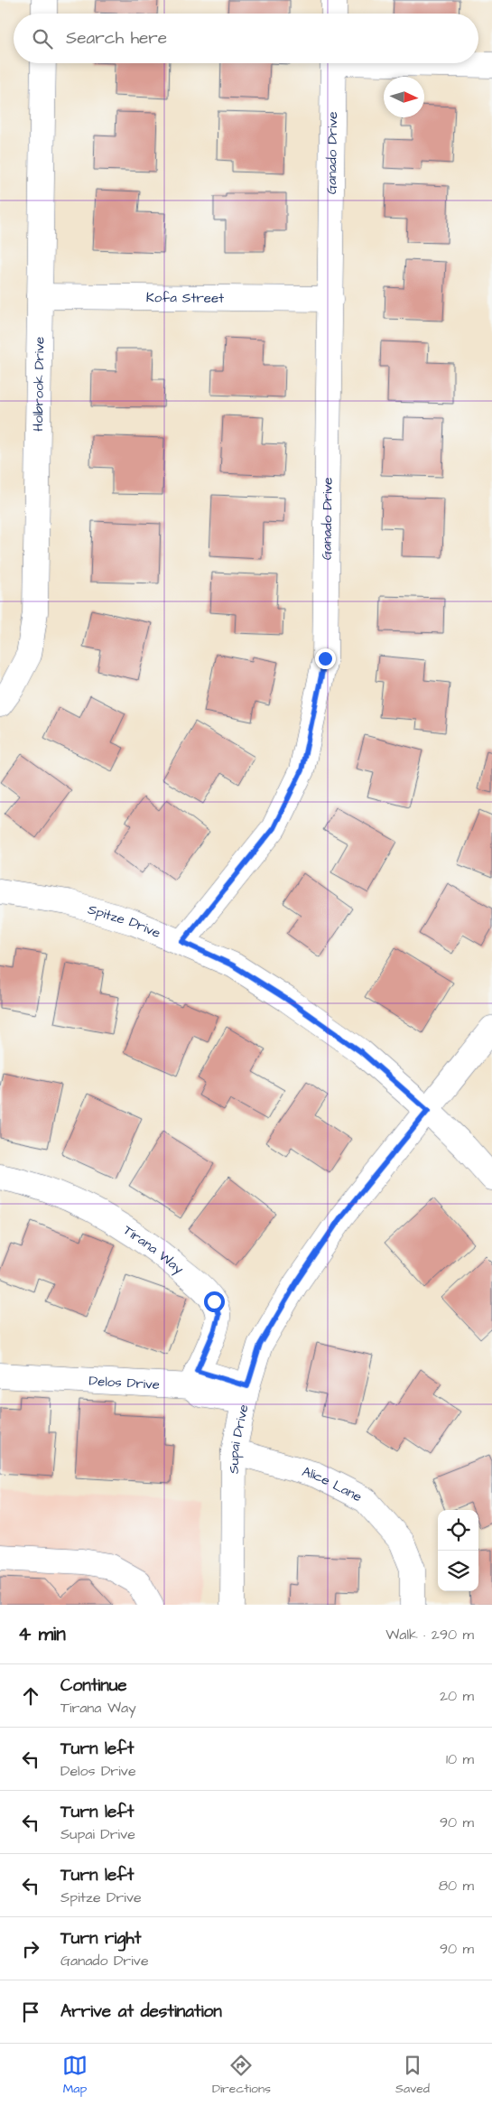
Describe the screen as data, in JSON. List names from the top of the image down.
{
  "streets": {
    "street": [
      "Ganado Drive",
      "Kofa Street",
      "Holbrook Drive",
      "Spitze Drive",
      "Tirana Way",
      "Delos Drive",
      "Supai Drive",
      "Alice Lane"
    ]
  },
  "crossings": [
    ["Ganado Drive", "Kofa Street"],
    ["Ganado Drive", "Spitze Drive"],
    ["Kofa Street", "Holbrook Drive"],
    ["Spitze Drive", "Supai Drive"],
    ["Tirana Way", "Delos Drive"],
    ["Delos Drive", "Supai Drive"],
    ["Supai Drive", "Alice Lane"]
  ],
  "north": "right",
  "page": {
    "search": "Search here",
    "heading": ["4 min", "Walk · 290 m"],
    "list": [
      ["Continue", "Tirana Way", "20 m"],
      ["Turn left", "Delos Drive", "10 m"],
      ["Turn left", "Supai Drive", "90 m"],
      ["Turn left", "Spitze Drive", "80 m"],
      ["Turn right", "Ganado Drive", "90 m"],
      "Arrive at destination"
    ],
    "nav": ["Map", "Directions", "Saved"]
  }
}
